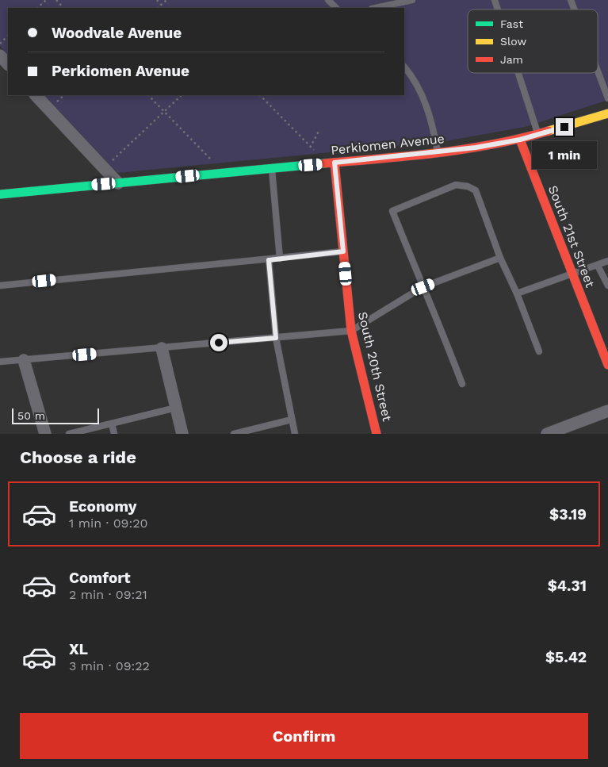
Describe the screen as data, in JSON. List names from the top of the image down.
{
  "streets": {
    "main road": ["Perkiomen Avenue", "South 21st Street", "South 20th Street"]
  },
  "crossings": [
    ["Perkiomen Avenue", "South 21st Street"],
    ["Perkiomen Avenue", "South 20th Street"]
  ],
  "legend": ["Fast", "Slow", "Jam"],
  "scale_bar": "50 m",
  "page": {
    "banner": ["Woodvale Avenue", "Perkiomen Avenue"],
    "bubble": "1 min",
    "scale": "50 m",
    "heading": "Choose a ride",
    "list": [
      {
        "name": "Economy",
        "note": "1 min · 09:20",
        "value": "$3.19"
      },
      {
        "name": "Comfort",
        "note": "2 min · 09:21",
        "value": "$4.31"
      },
      {
        "name": "XL",
        "note": "3 min · 09:22",
        "value": "$5.42"
      }
    ],
    "buttons": "Confirm"
  }
}
